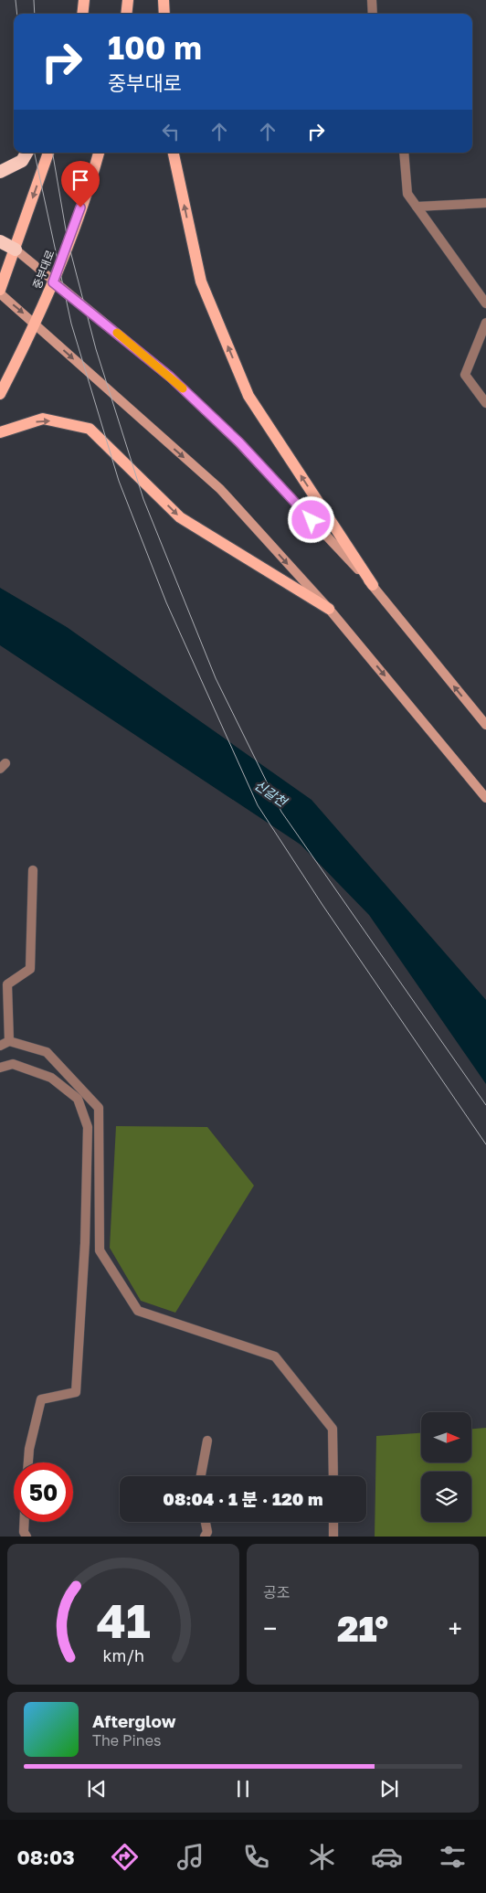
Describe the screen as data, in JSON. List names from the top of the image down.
{
  "streets": {
    "main road": ["중부대로"]
  },
  "water": ["신갈천"],
  "north": "right",
  "page": {
    "turn": ["100 m", "중부대로"],
    "limit": "50",
    "trip": "08:04 · 1 분 · 120 m",
    "tile": "공조",
    "heat": ["−", "21°", "+"],
    "song": ["Afterglow", "The Pines"],
    "tabs": "08:03",
    "gauge": ["41", "km/h"]
  }
}
